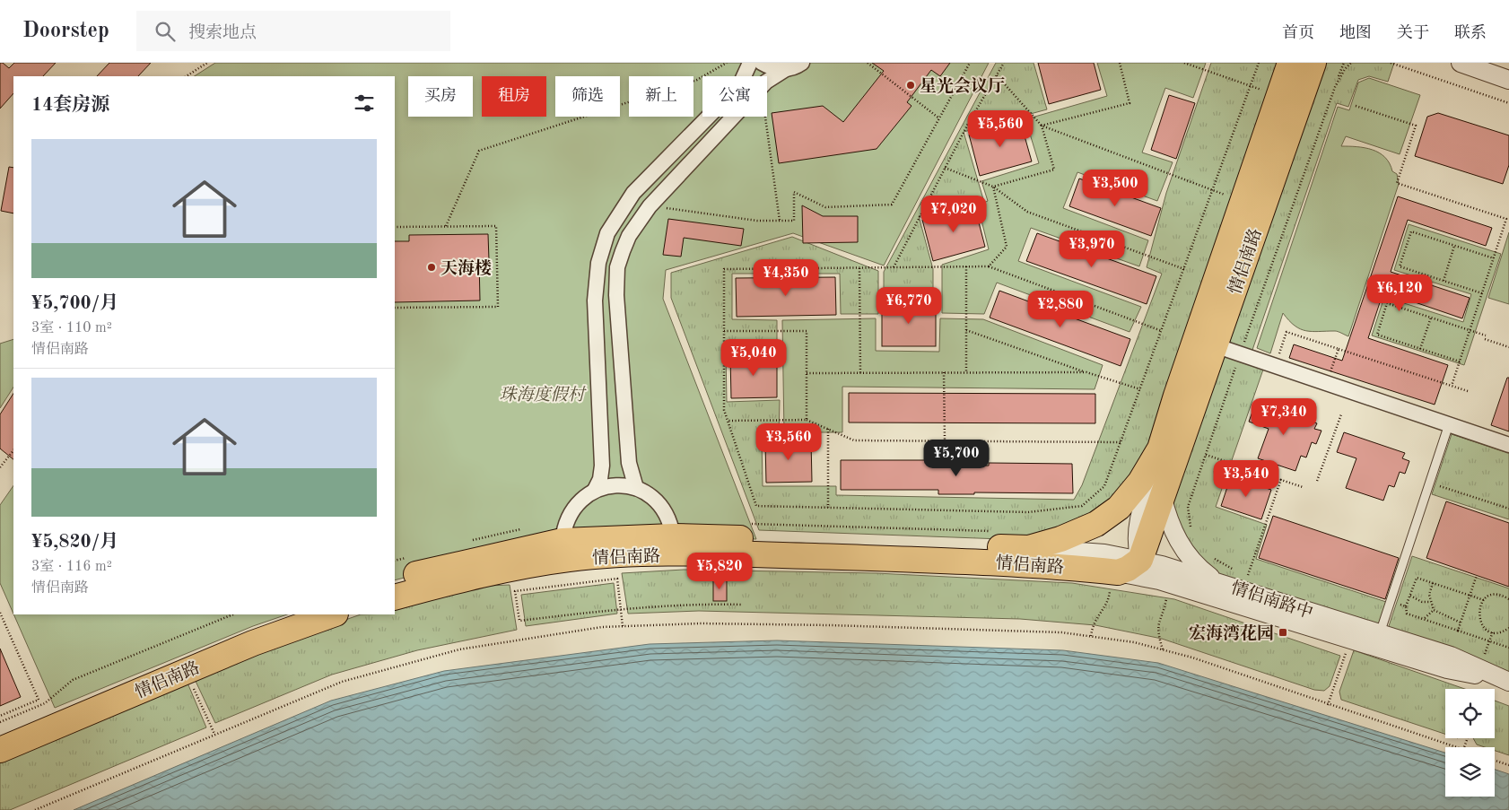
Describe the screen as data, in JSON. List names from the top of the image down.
{
  "streets": {
    "highway": ["情侣南路"],
    "street": ["情侣南路中"]
  },
  "crossings": [
    ["情侣南路", "情侣南路中"]
  ],
  "parks": ["珠海度假村"],
  "places": {
    "other": ["星光会议厅", "天海楼"],
    "transit": ["宏海湾花园"]
  },
  "page": {
    "header": "Doorstep",
    "search": "搜索地点",
    "nav": [
      "首页",
      "地图",
      "关于",
      "联系"
    ],
    "chip": [
      "买房",
      "租房",
      "筛选",
      "新上",
      "公寓"
    ],
    "heading": "14套房源",
    "price": [
      "¥5,560",
      "¥3,500",
      "¥7,020",
      "¥3,970",
      "¥4,350",
      "¥6,120",
      "¥6,770",
      "¥2,880",
      "¥5,040",
      "¥7,340",
      "¥3,560",
      "¥5,700",
      "¥3,540",
      "¥5,820"
    ],
    "list": [
      {
        "name": "¥5,700/月",
        "note": "3室 · 110 m² · 情侣南路"
      },
      {
        "name": "¥5,820/月",
        "note": "3室 · 116 m² · 情侣南路"
      }
    ]
  }
}
